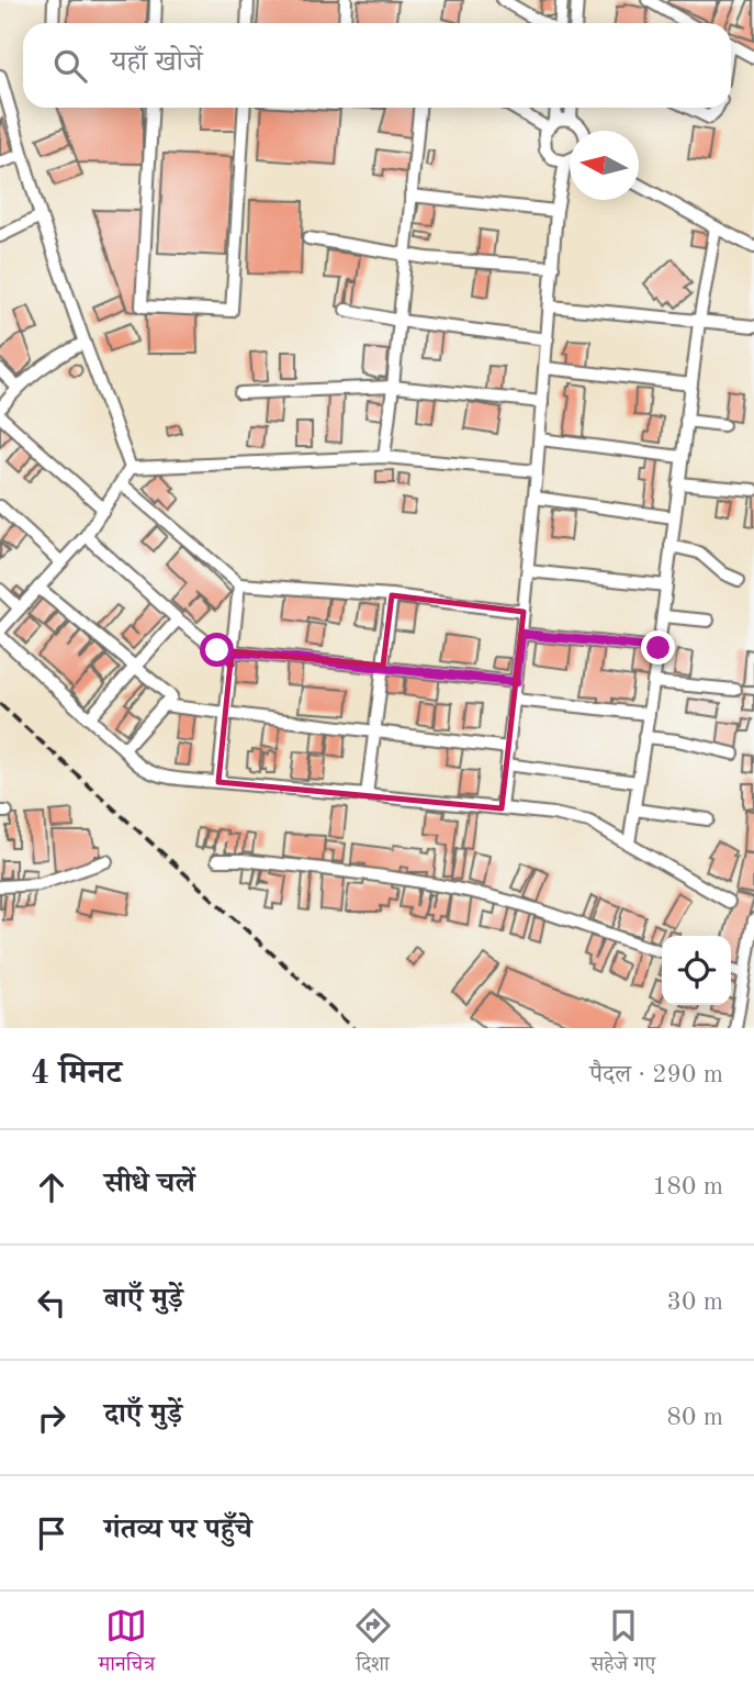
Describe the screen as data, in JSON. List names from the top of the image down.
{
  "north": "left",
  "page": {
    "search": "यहाँ खोजें",
    "heading": ["4 मिनट", "पैदल · 290 m"],
    "list": [
      ["सीधे चलें", "180 m"],
      ["बाएँ मुड़ें", "30 m"],
      ["दाएँ मुड़ें", "80 m"],
      "गंतव्य पर पहुँचे"
    ],
    "nav": ["मानचित्र", "दिशा", "सहेजे गए"]
  }
}
